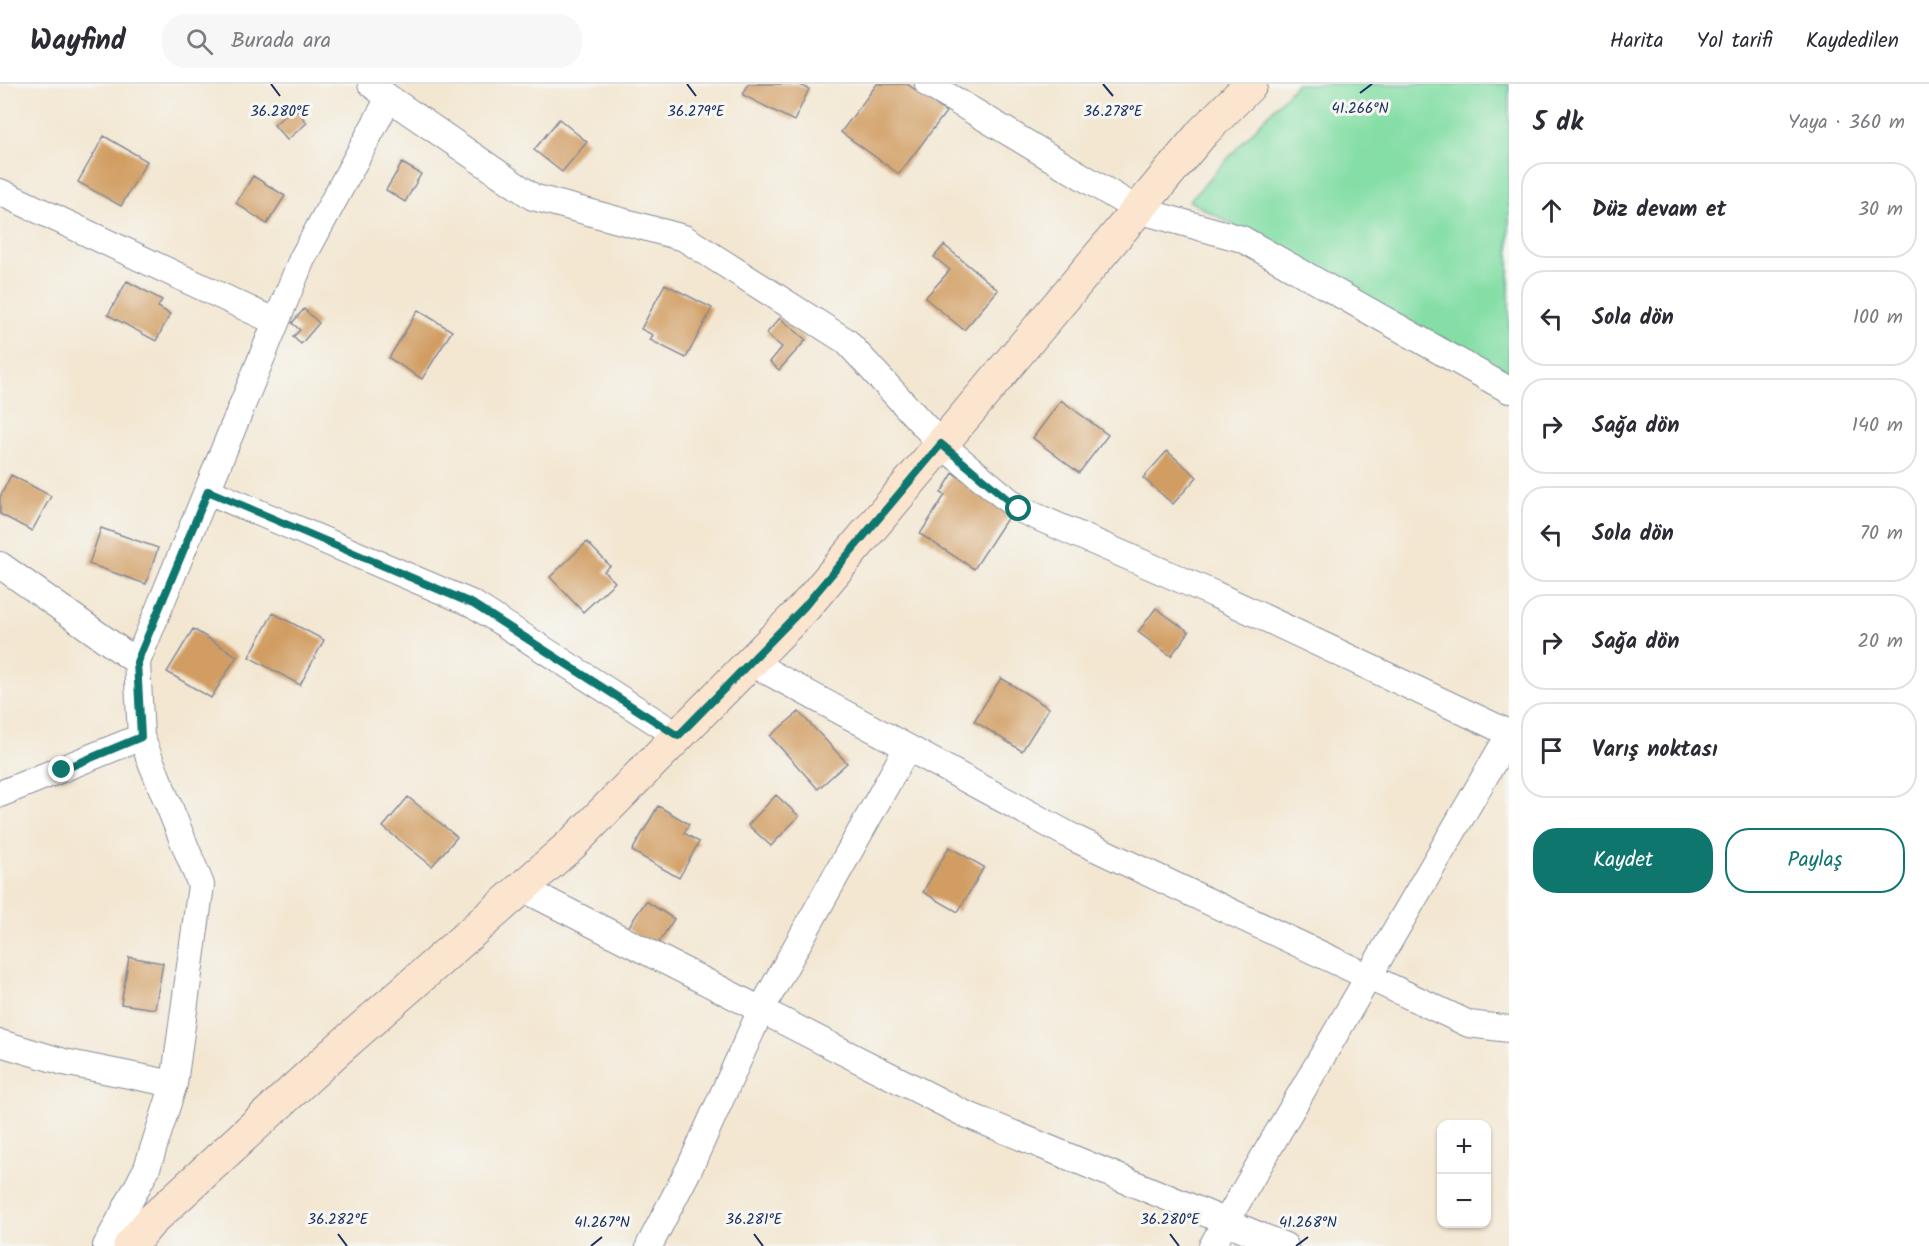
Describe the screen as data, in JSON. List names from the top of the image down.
{
  "page": {
    "header": "Wayfind",
    "search": "Burada ara",
    "nav": ["Harita", "Yol tarifi", "Kaydedilen"],
    "heading": ["5 dk", "Yaya · 360 m"],
    "list": [
      ["Düz devam et", "30 m"],
      ["Sola dön", "100 m"],
      ["Sağa dön", "140 m"],
      ["Sola dön", "70 m"],
      ["Sağa dön", "20 m"],
      "Varış noktası"
    ],
    "buttons": ["Kaydet", "Paylaş"],
    "map_buttons": ["+", "−"]
  },
  "coordinates": [
    "41.266°N",
    "36.280°E",
    "36.279°E",
    "36.278°E",
    "36.282°E",
    "36.281°E",
    "41.267°N",
    "41.268°N"
  ]
}
